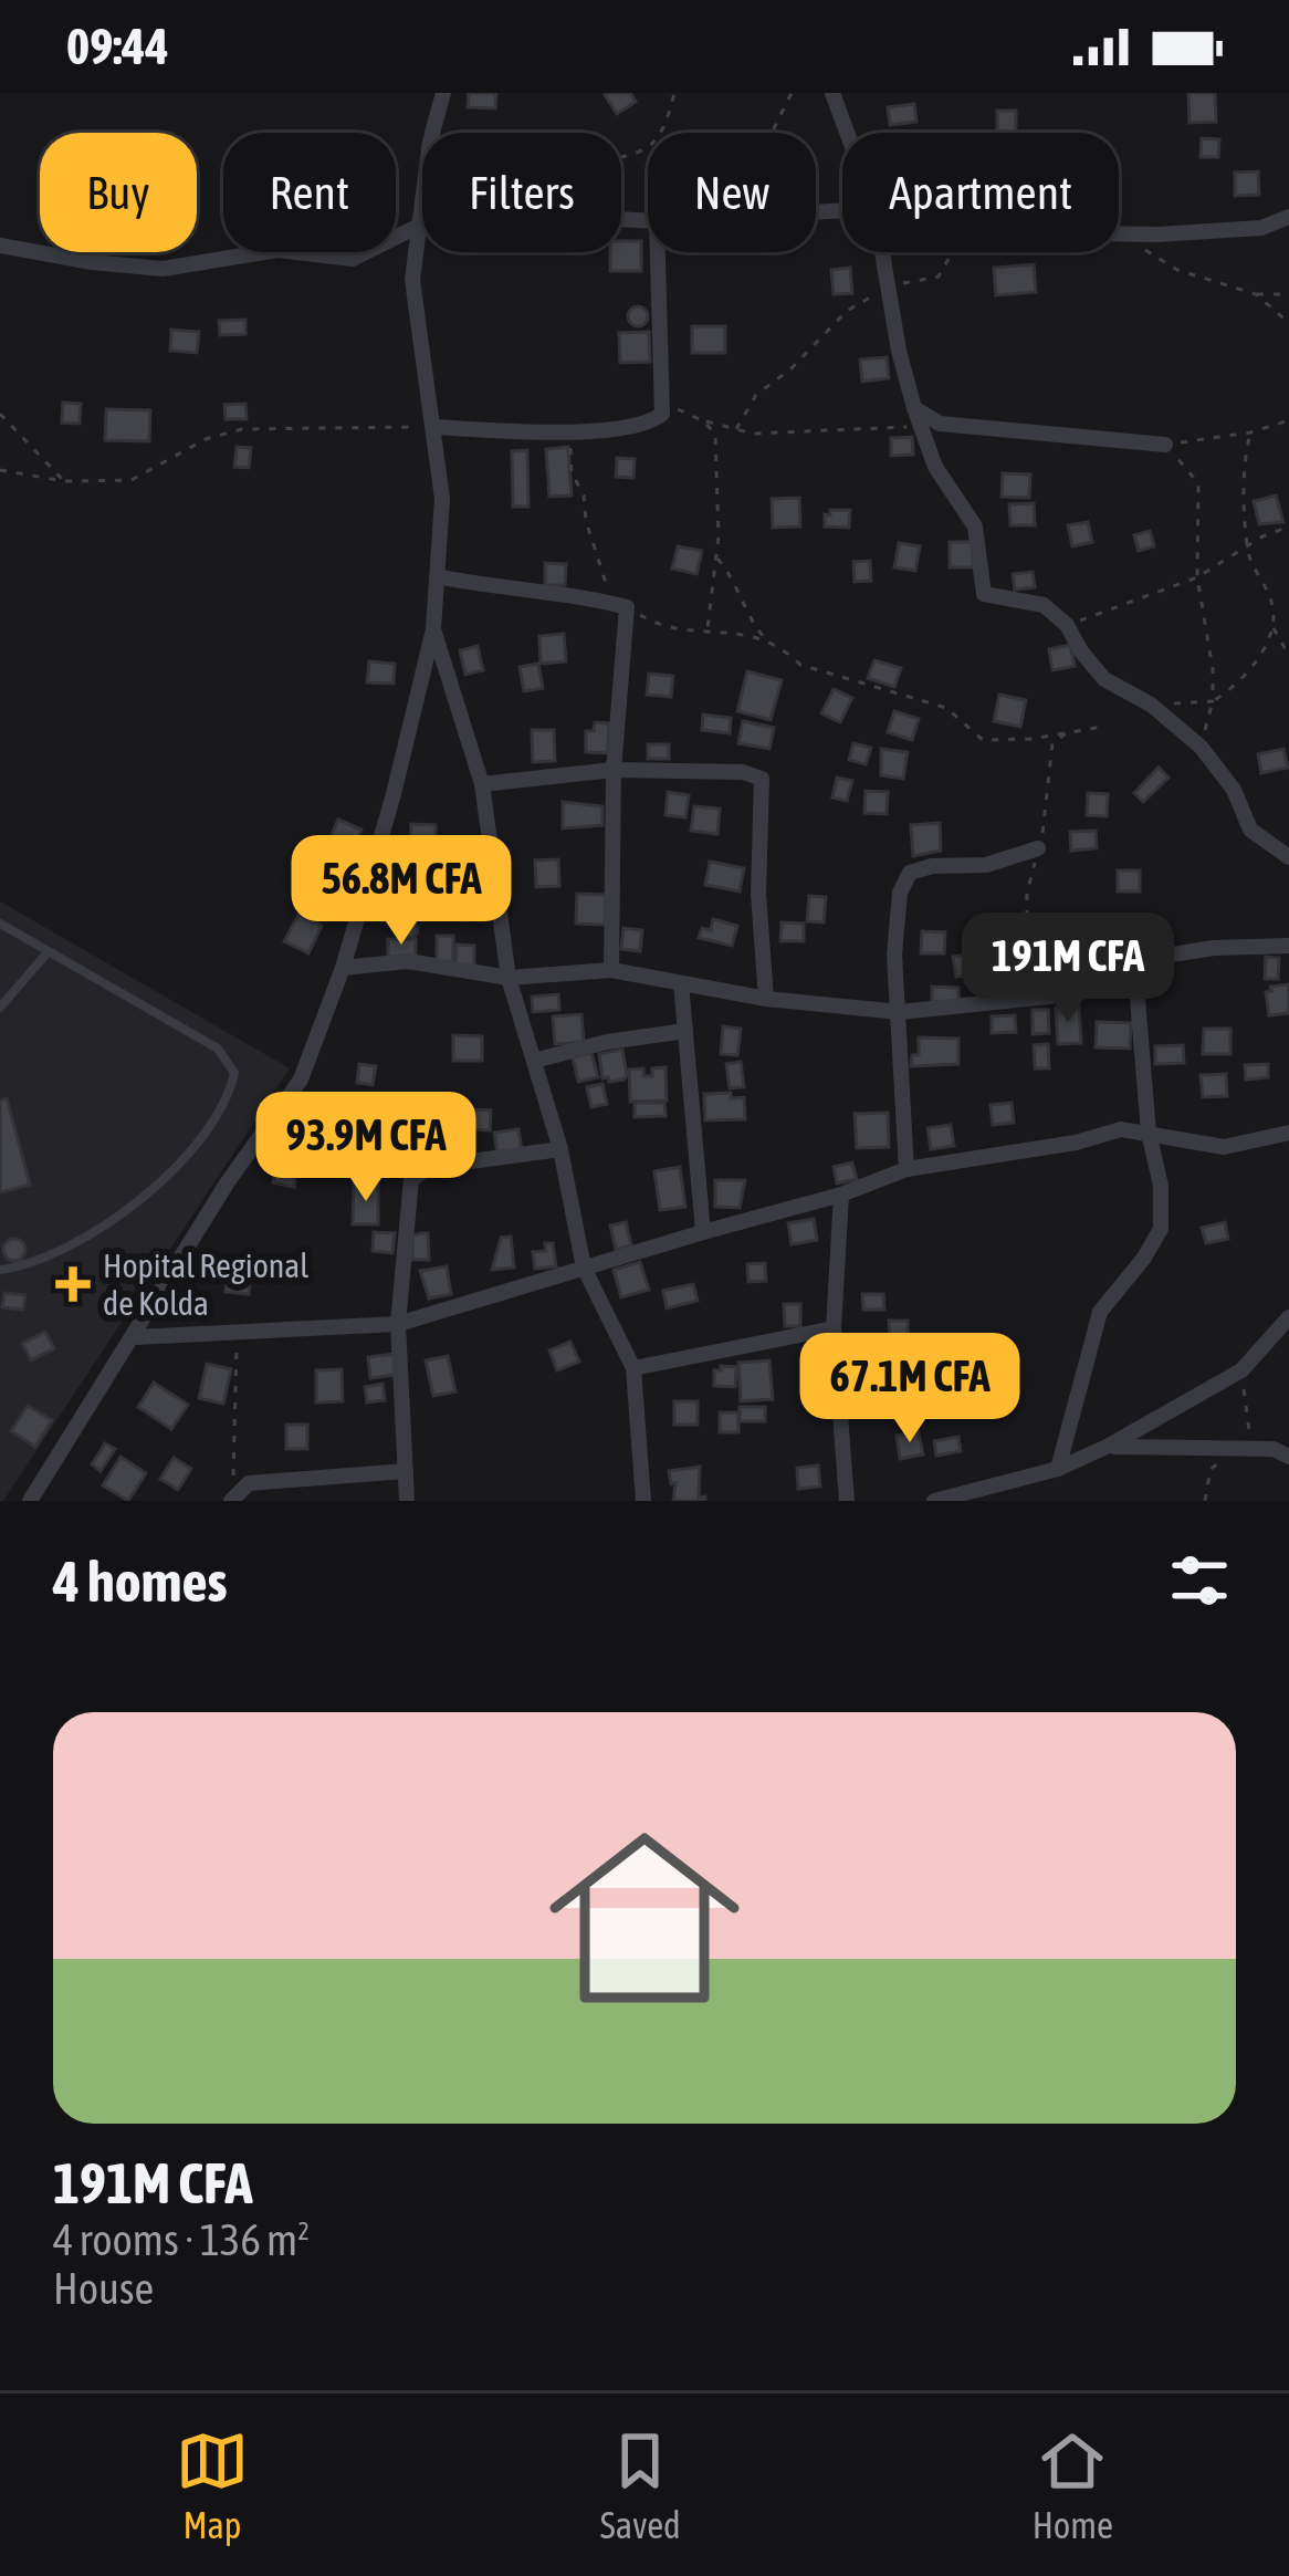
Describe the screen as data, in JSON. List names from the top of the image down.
{
  "places": {
    "health": ["Hopital Regional de Kolda"]
  },
  "page": {
    "status": "09:44",
    "chip": [
      "Buy",
      "Rent",
      "Filters",
      "New",
      "Apartment"
    ],
    "price": [
      "56.8M CFA",
      "191M CFA",
      "93.9M CFA",
      "67.1M CFA"
    ],
    "heading": "4 homes",
    "list": [
      {
        "name": "191M CFA",
        "note": "4 rooms · 136 m² · House"
      }
    ],
    "tabs": ["Map", "Saved", "Home"]
  }
}
